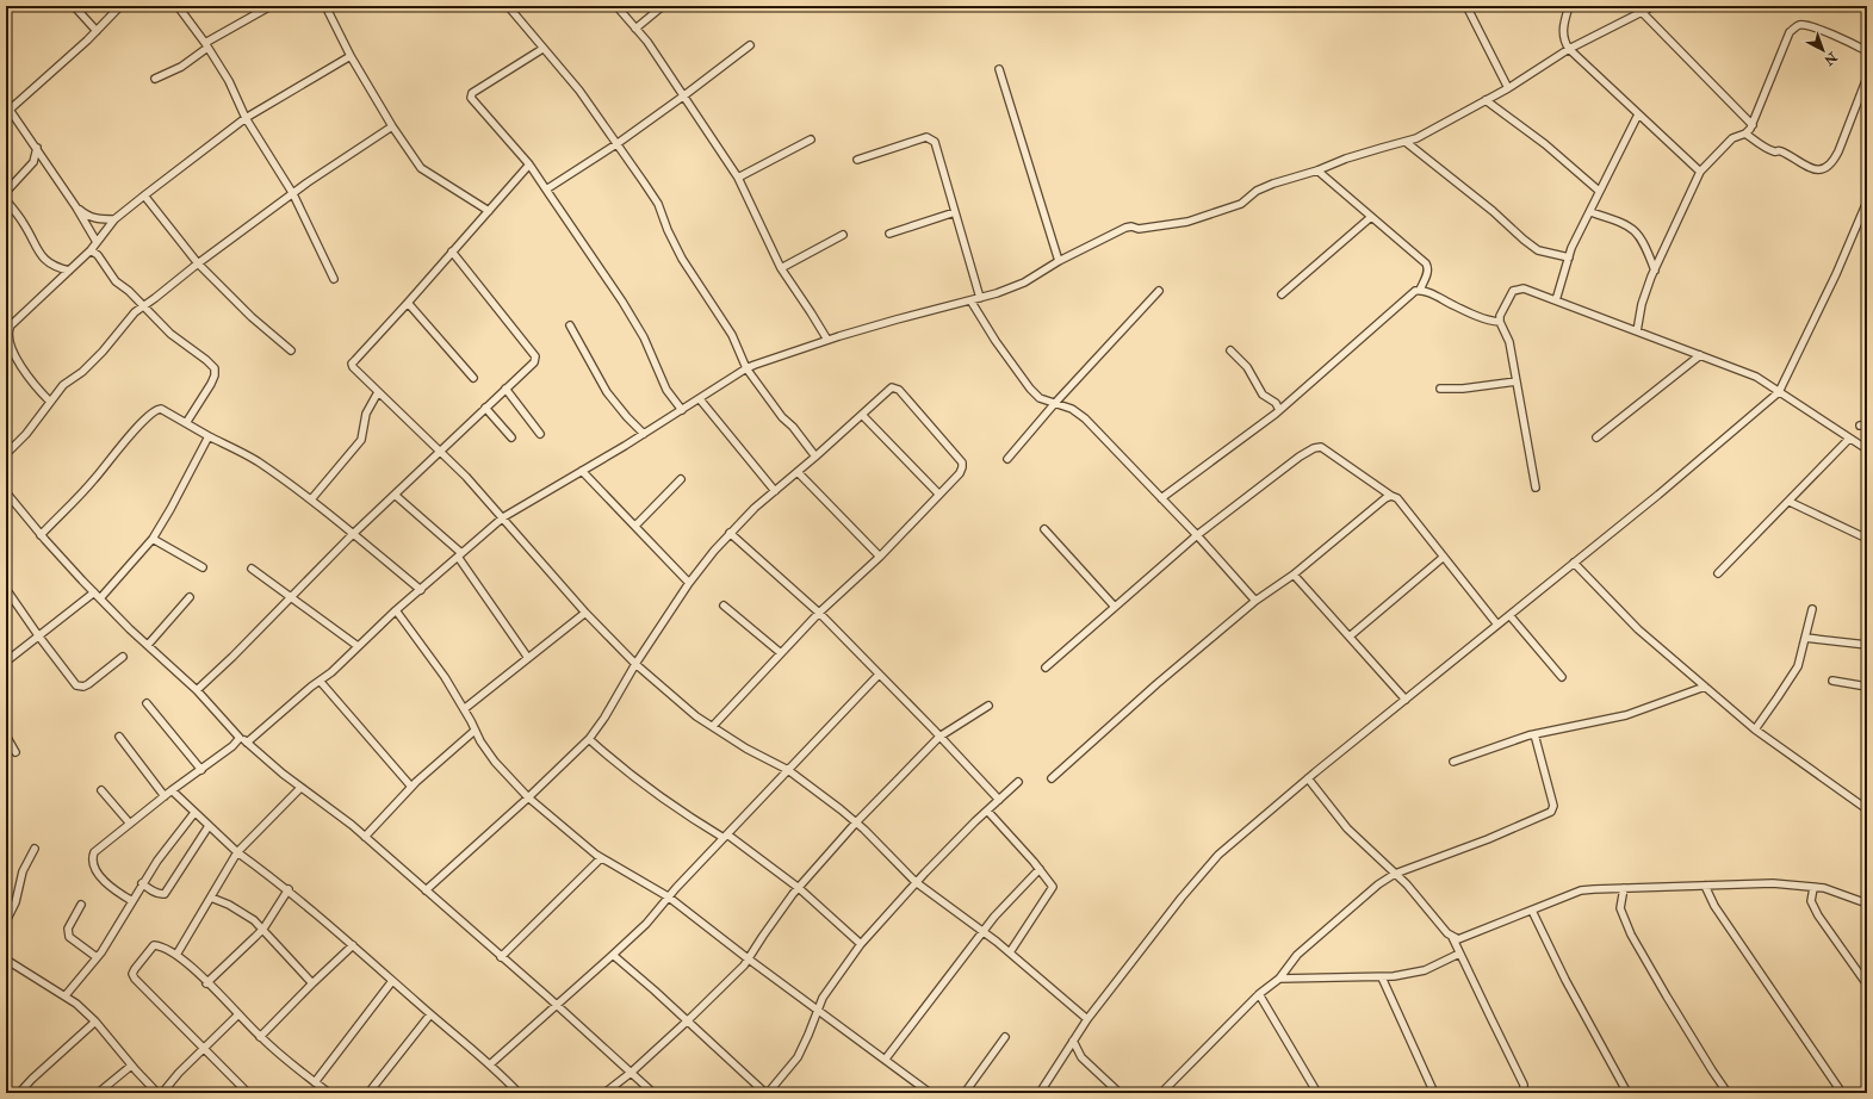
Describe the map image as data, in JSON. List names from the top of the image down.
{
  "north": "bottom right"
}
